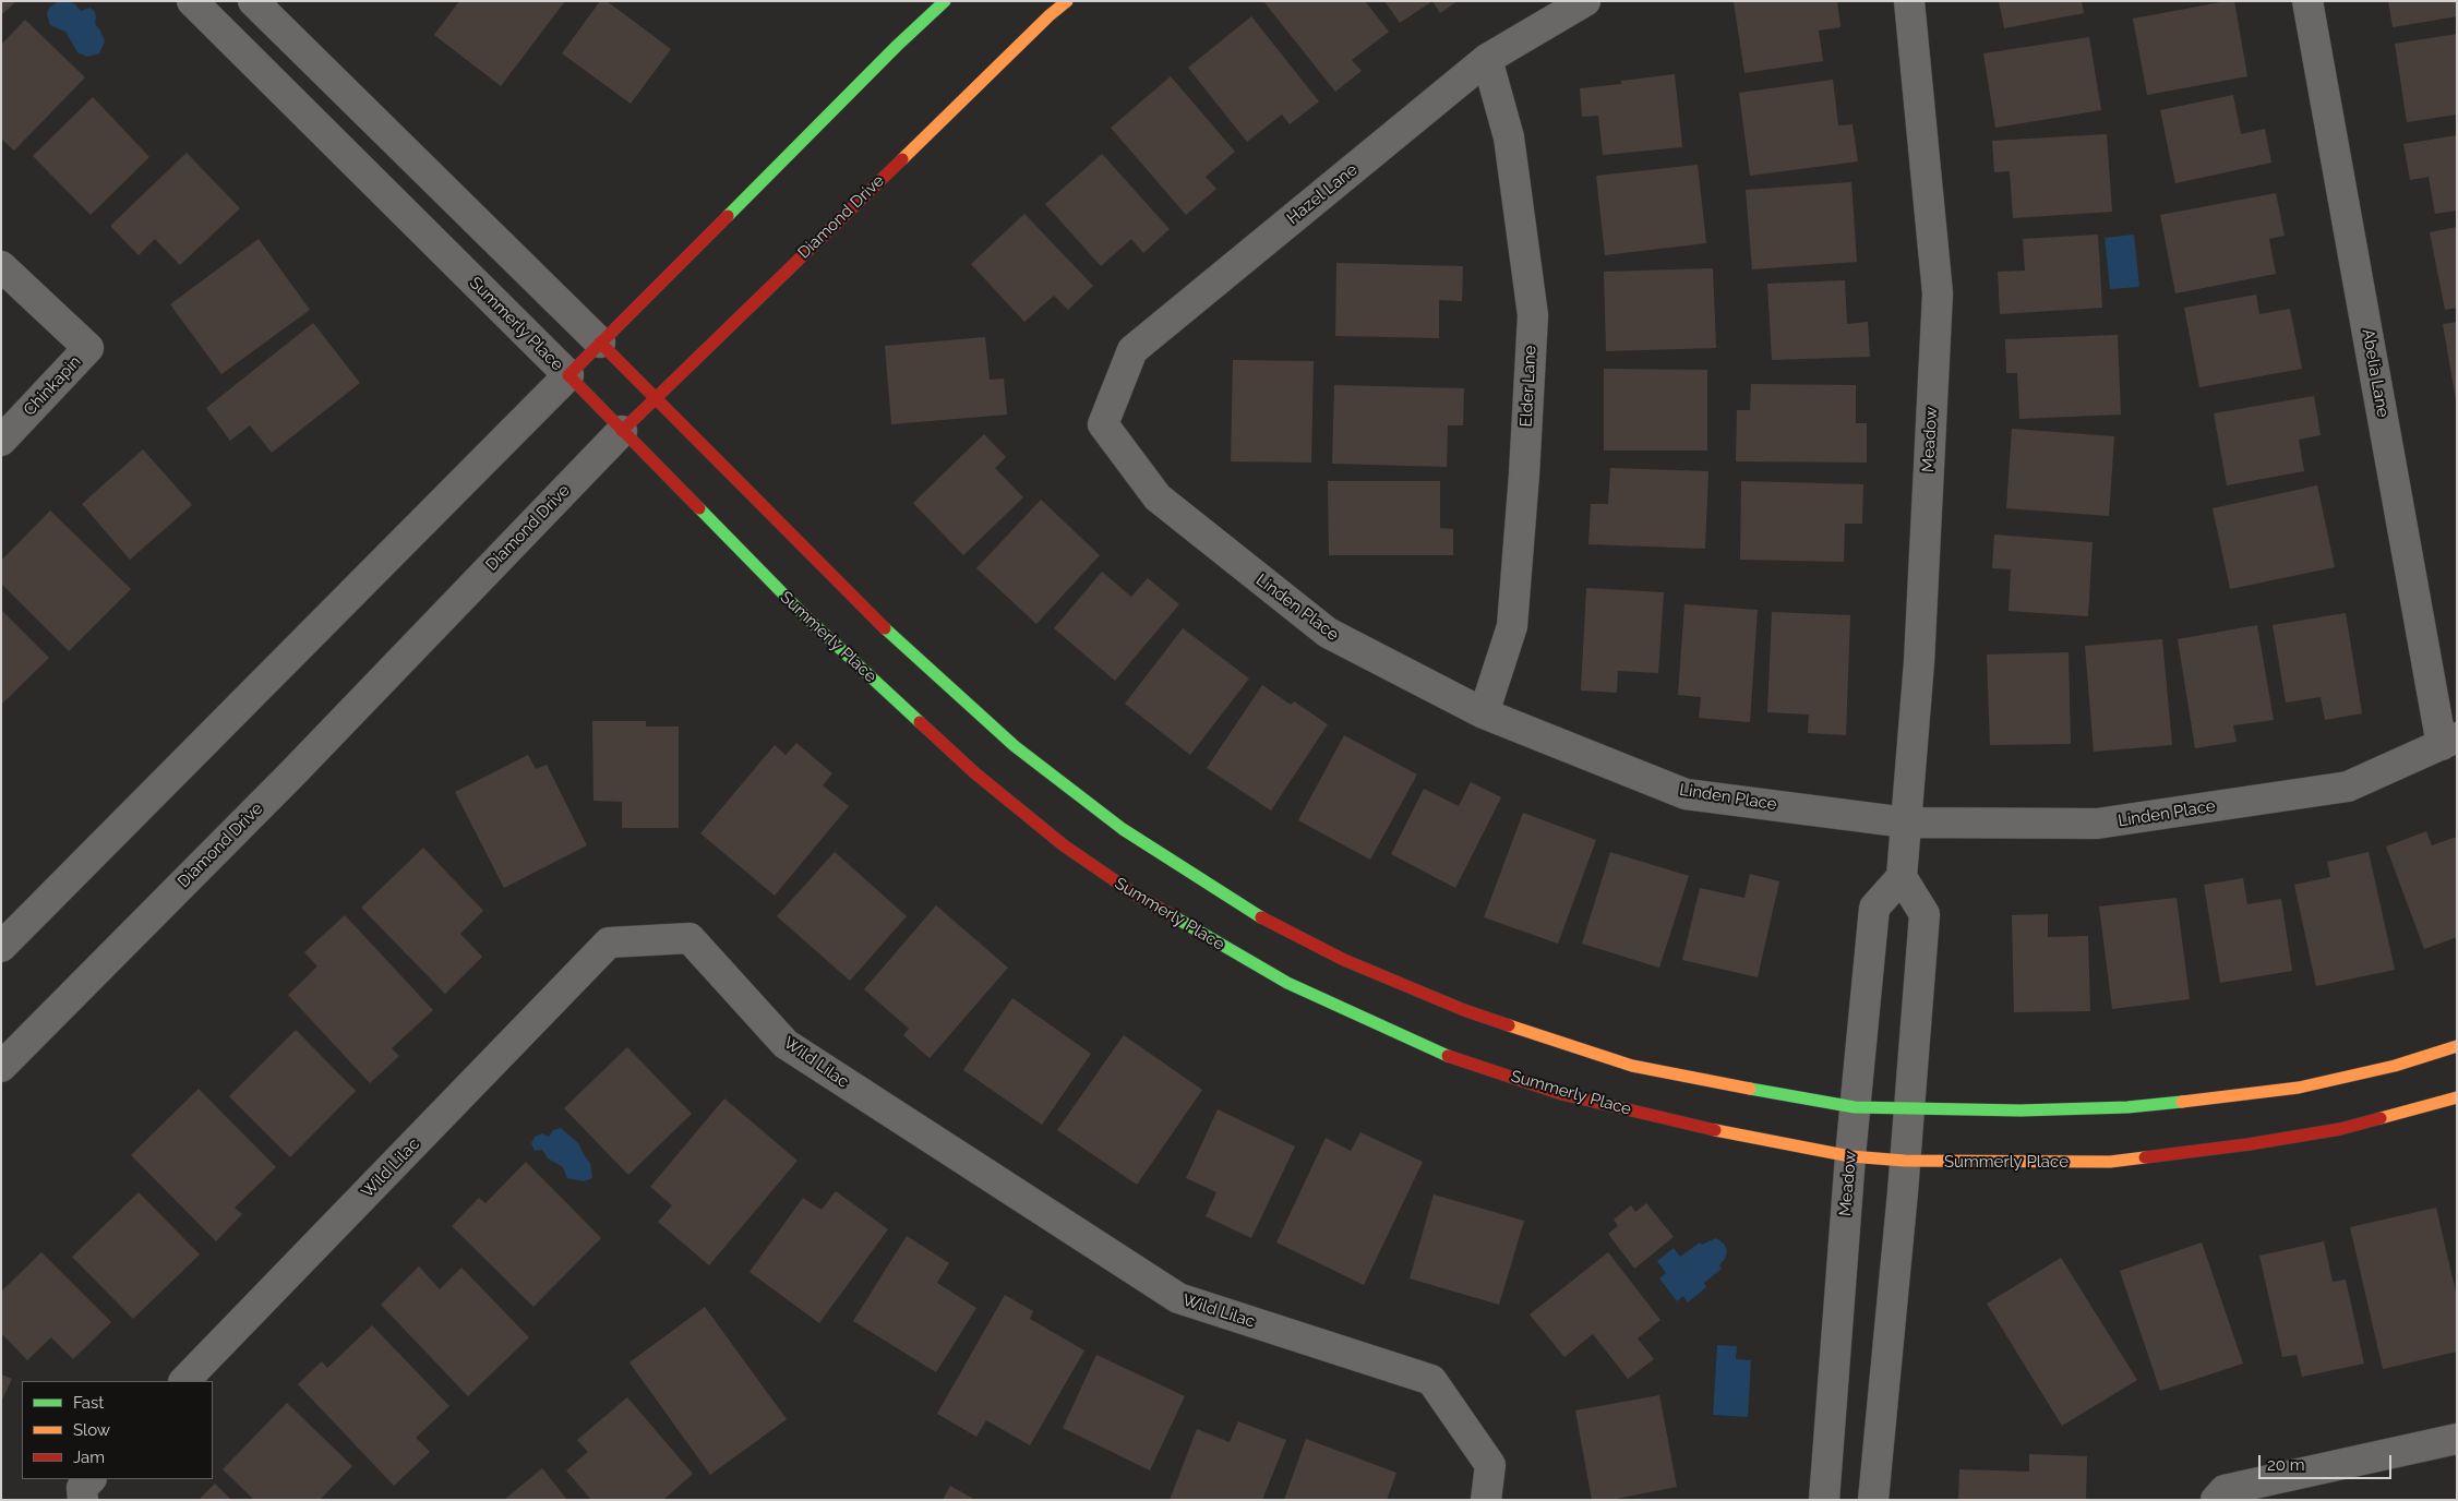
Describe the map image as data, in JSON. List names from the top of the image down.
{
  "streets": {
    "street": [
      "Hazel Lane",
      "Diamond Drive",
      "Summerly Place",
      "Abelia Lane",
      "Chinkapin",
      "Elder Lane",
      "Meadow",
      "Linden Place",
      "Wild Lilac"
    ]
  },
  "crossings": [
    ["Hazel Lane", "Elder Lane"],
    ["Hazel Lane", "Linden Place"],
    ["Diamond Drive", "Summerly Place"],
    ["Summerly Place", "Meadow"],
    ["Abelia Lane", "Linden Place"],
    ["Elder Lane", "Linden Place"],
    ["Meadow", "Linden Place"]
  ],
  "legend": ["Fast", "Slow", "Jam"],
  "scale_bar": "20 m"
}
